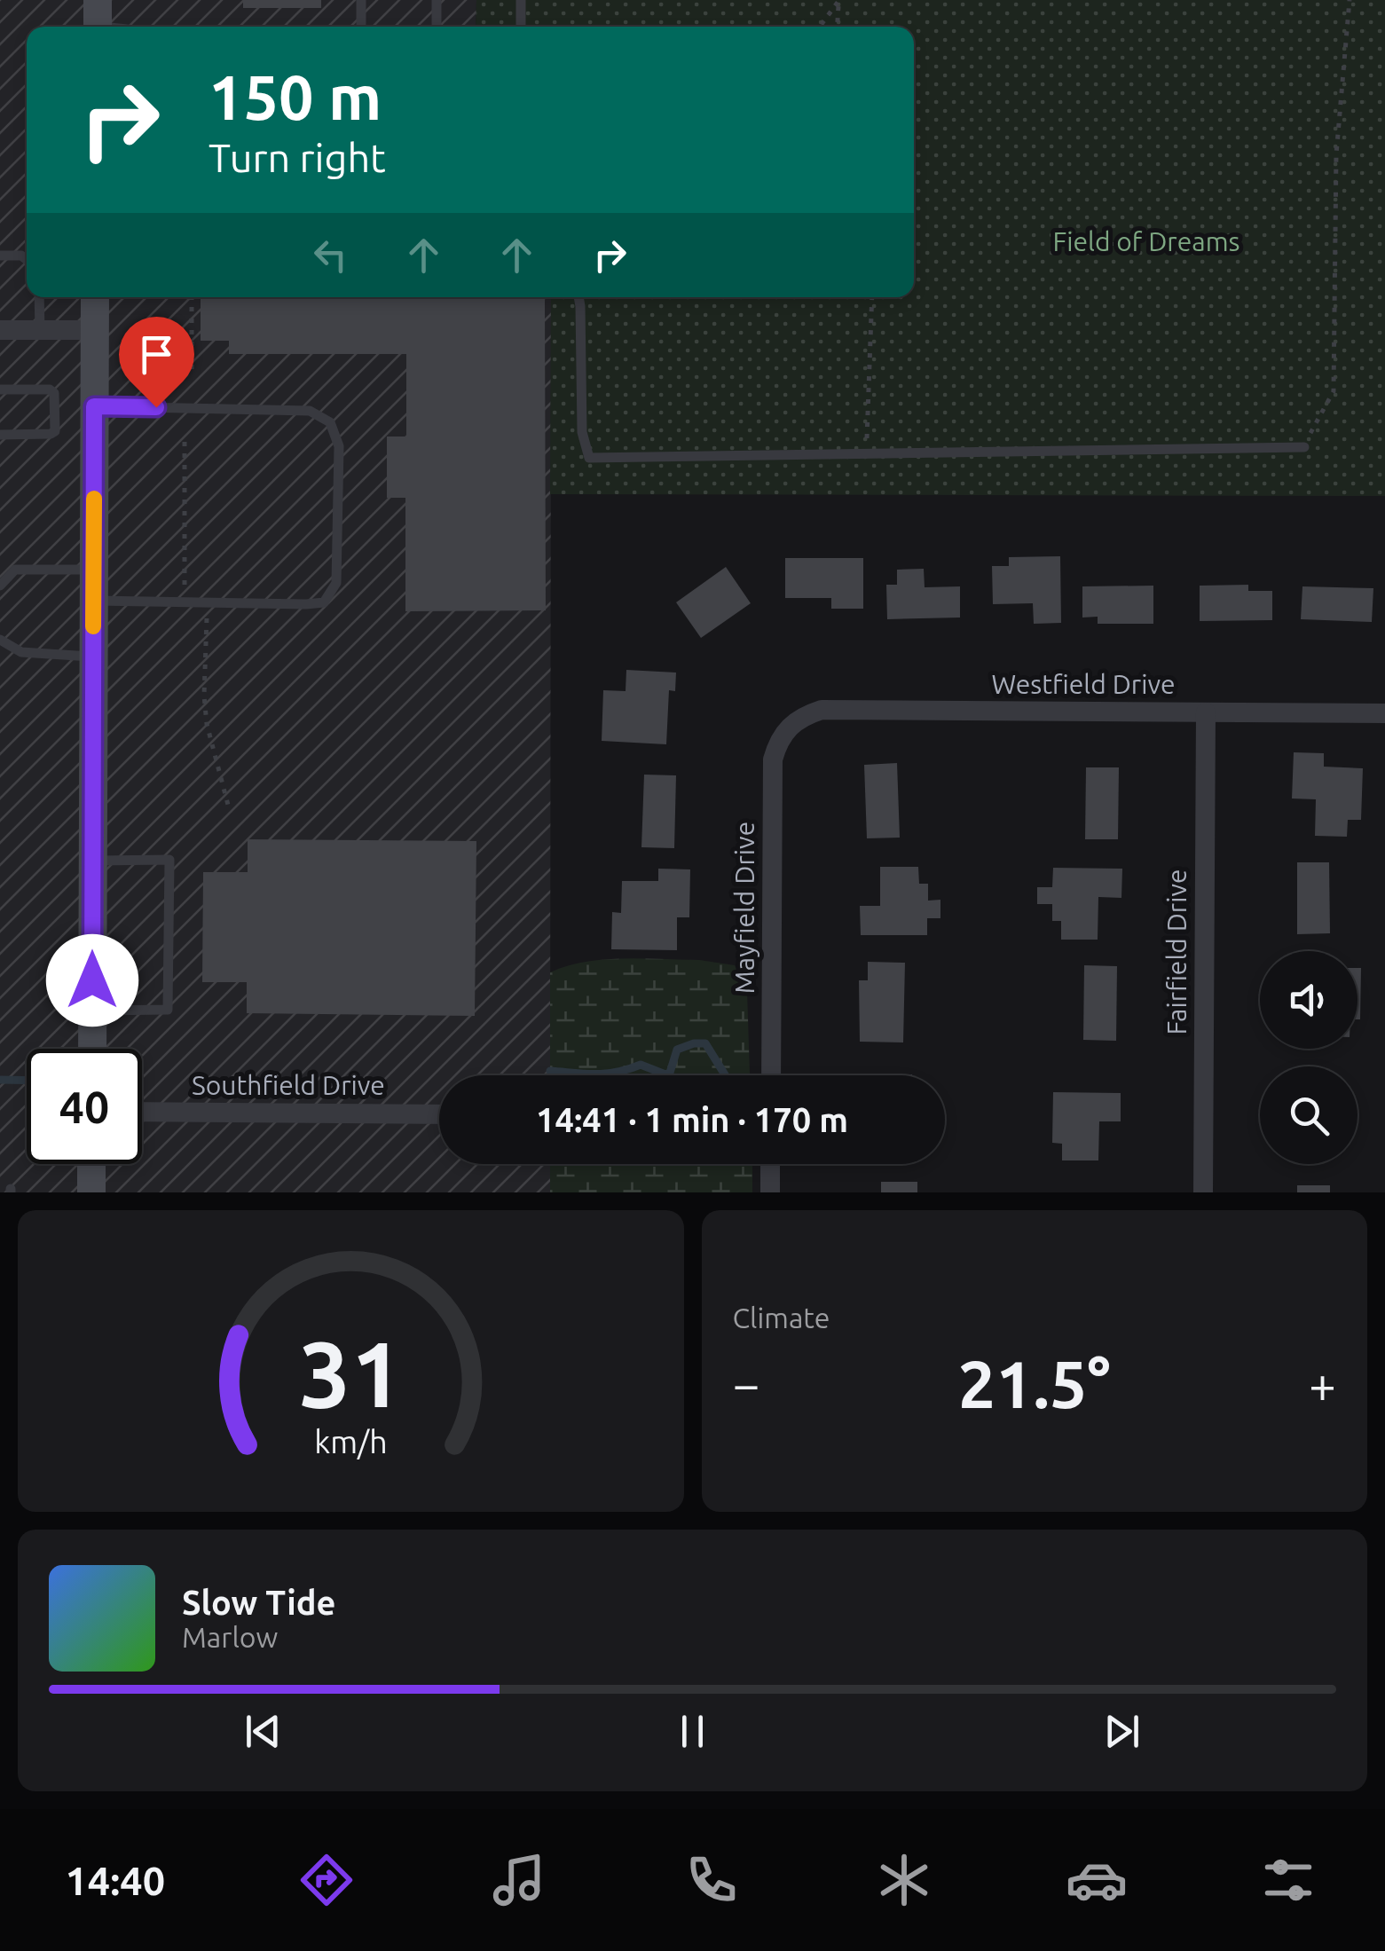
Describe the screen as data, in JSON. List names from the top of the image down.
{
  "streets": {
    "street": [
      "Westfield Drive",
      "Mayfield Drive",
      "Fairfield Drive",
      "Southfield Drive"
    ]
  },
  "crossings": [
    ["Westfield Drive", "Mayfield Drive"],
    ["Westfield Drive", "Fairfield Drive"]
  ],
  "parks": ["Field of Dreams"],
  "page": {
    "turn": ["150 m", "Turn right"],
    "limit": "40",
    "trip": "14:41 · 1 min · 170 m",
    "tile": "Climate",
    "heat": ["−", "21.5°", "+"],
    "song": ["Slow Tide", "Marlow"],
    "tabs": "14:40",
    "gauge": ["31", "km/h"]
  }
}
